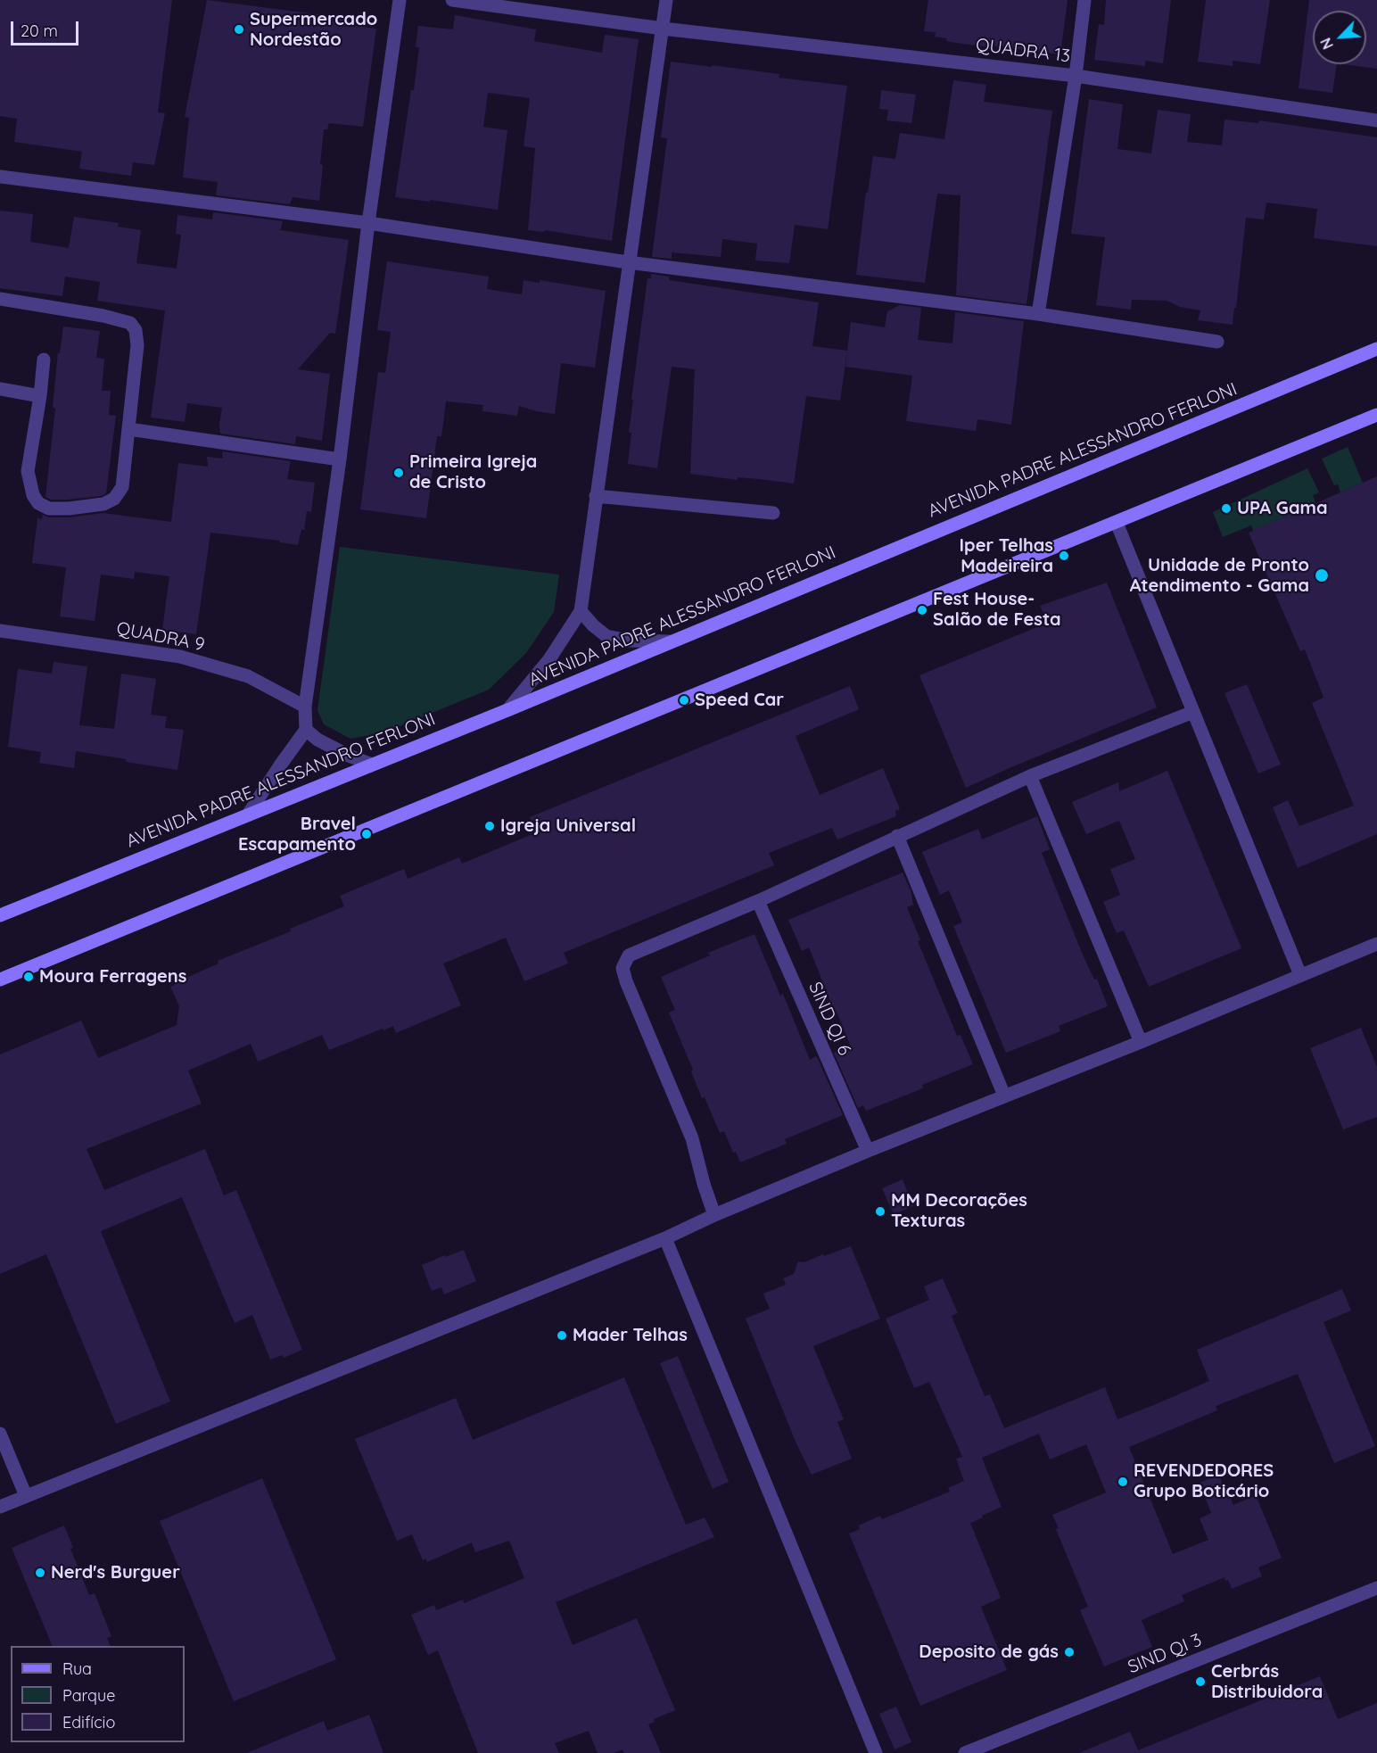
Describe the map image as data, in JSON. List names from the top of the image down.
{
  "streets": {
    "main road": ["AVENIDA PADRE ALESSANDRO FERLONI"],
    "street": [
      "QUADRA 13",
      "QUADRA 9",
      "SIND QI 6",
      "SIND QI 3"
    ]
  },
  "places": [
    "Supermercado Nordestão",
    "Primeira Igreja de Cristo",
    "UPA Gama",
    "Iper Telhas Madeireira",
    "Unidade de Pronto Atendimento - Gama",
    "Fest House- Salão de Festa",
    "Speed Car",
    "Igreja Universal",
    "Bravel Escapamento",
    "Moura Ferragens",
    "MM Decorações Texturas",
    "Mader Telhas",
    "REVENDEDORES Grupo Boticário",
    "Nerd's Burguer",
    "Deposito de gás",
    "Cerbrás Distribuidora"
  ],
  "legend": ["Rua", "Parque", "Edifício"],
  "scale_bar": "20 m",
  "north": "bottom left"
}
